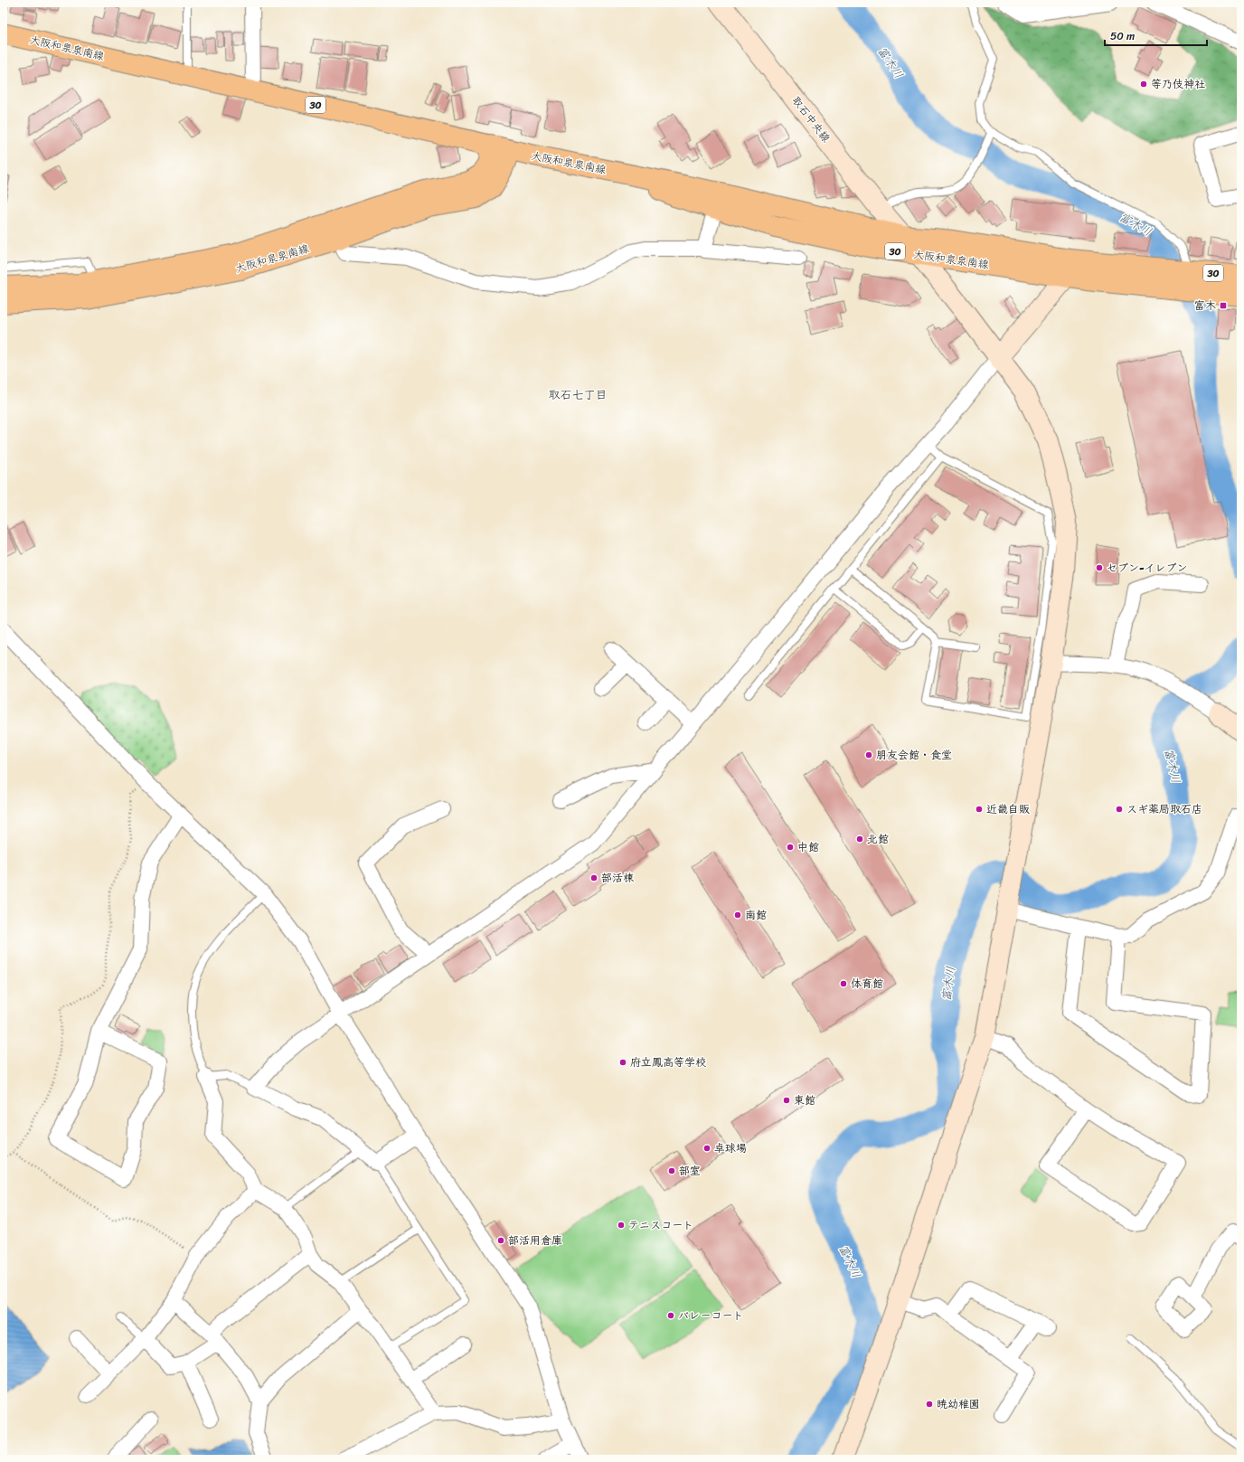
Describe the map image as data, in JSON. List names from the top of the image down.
{
  "streets": {
    "main road": ["大阪和泉泉南線", "30"],
    "street": ["取石中央線"]
  },
  "crossings": [
    ["大阪和泉泉南線", "取石中央線"]
  ],
  "districts": ["取石七丁目"],
  "water": ["富木川"],
  "places": {
    "other": [
      "等乃伎神社",
      "セブン-イレブン",
      "朋友会館・食堂",
      "近畿自販",
      "スギ薬局取石店",
      "北館",
      "中館",
      "部活棟",
      "南館",
      "体育館",
      "府立鳳高等学校",
      "東館",
      "卓球場",
      "部室",
      "テニスコート",
      "部活用倉庫",
      "バレーコート",
      "暁幼稚園"
    ],
    "transit": ["富木"]
  },
  "scale_bar": "50 m"
}
